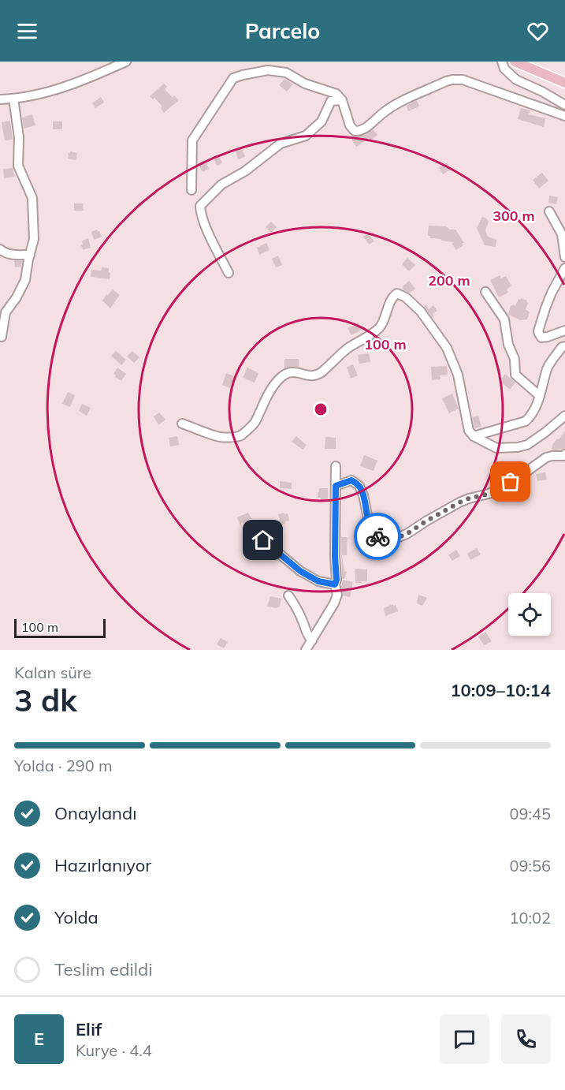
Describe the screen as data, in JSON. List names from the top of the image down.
{
  "scale_bar": "100 m",
  "page": {
    "header": "Parcelo",
    "scale": "100 m",
    "heading": ["3 dk", "Kalan süre", "10:09–10:14"],
    "panel": ["Elif", "Kurye · 4.4"],
    "bar": "Yolda · 290 m",
    "list": [
      ["Onaylandı", "09:45"],
      ["Hazırlanıyor", "09:56"],
      ["Yolda", "10:02"],
      "Teslim edildi"
    ],
    "round": "E"
  },
  "rings": ["300 m", "200 m", "100 m"]
}
